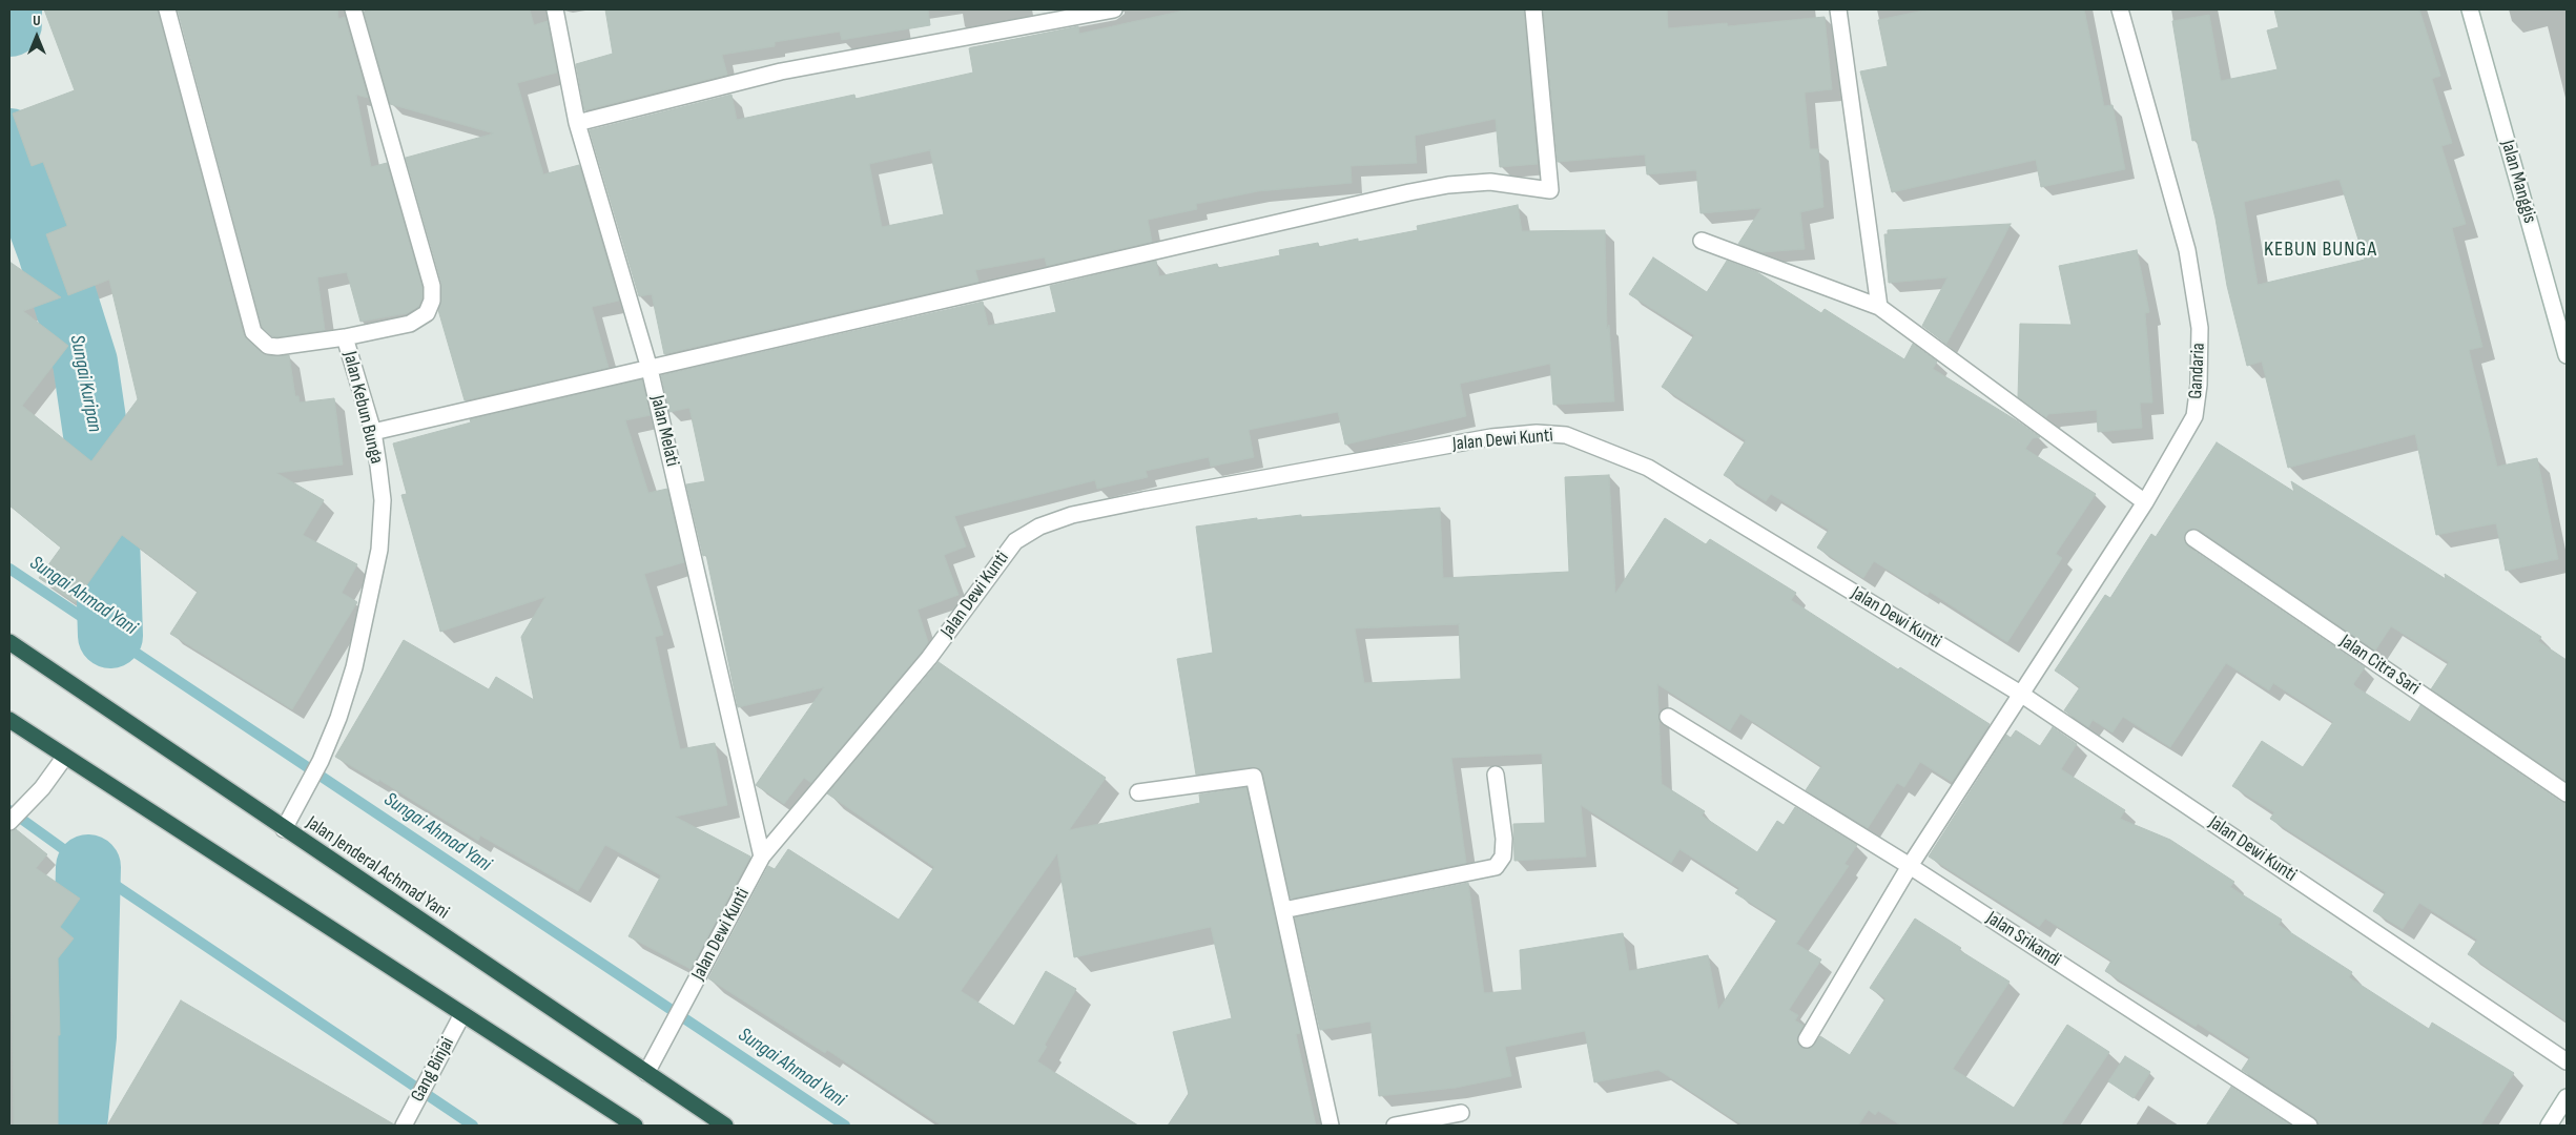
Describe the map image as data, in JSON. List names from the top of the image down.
{
  "streets": {
    "highway": ["Jalan Jenderal Achmad Yani"],
    "street": [
      "Jalan Manggis",
      "Gandaria",
      "Jalan Kebun Bunga",
      "Jalan Melati",
      "Jalan Dewi Kunti",
      "Jalan Citra Sari",
      "Jalan Srikandi",
      "Gang Binjai"
    ]
  },
  "crossings": [
    ["Gandaria", "Jalan Dewi Kunti"],
    ["Jalan Kebun Bunga", "Jalan Jenderal Achmad Yani"],
    ["Jalan Melati", "Jalan Dewi Kunti"],
    ["Jalan Dewi Kunti", "Jalan Jenderal Achmad Yani"]
  ],
  "districts": ["KEBUN BUNGA"],
  "water": ["Sungai Kuripan", "Sungai Ahmad Yani"],
  "north": "top"
}
